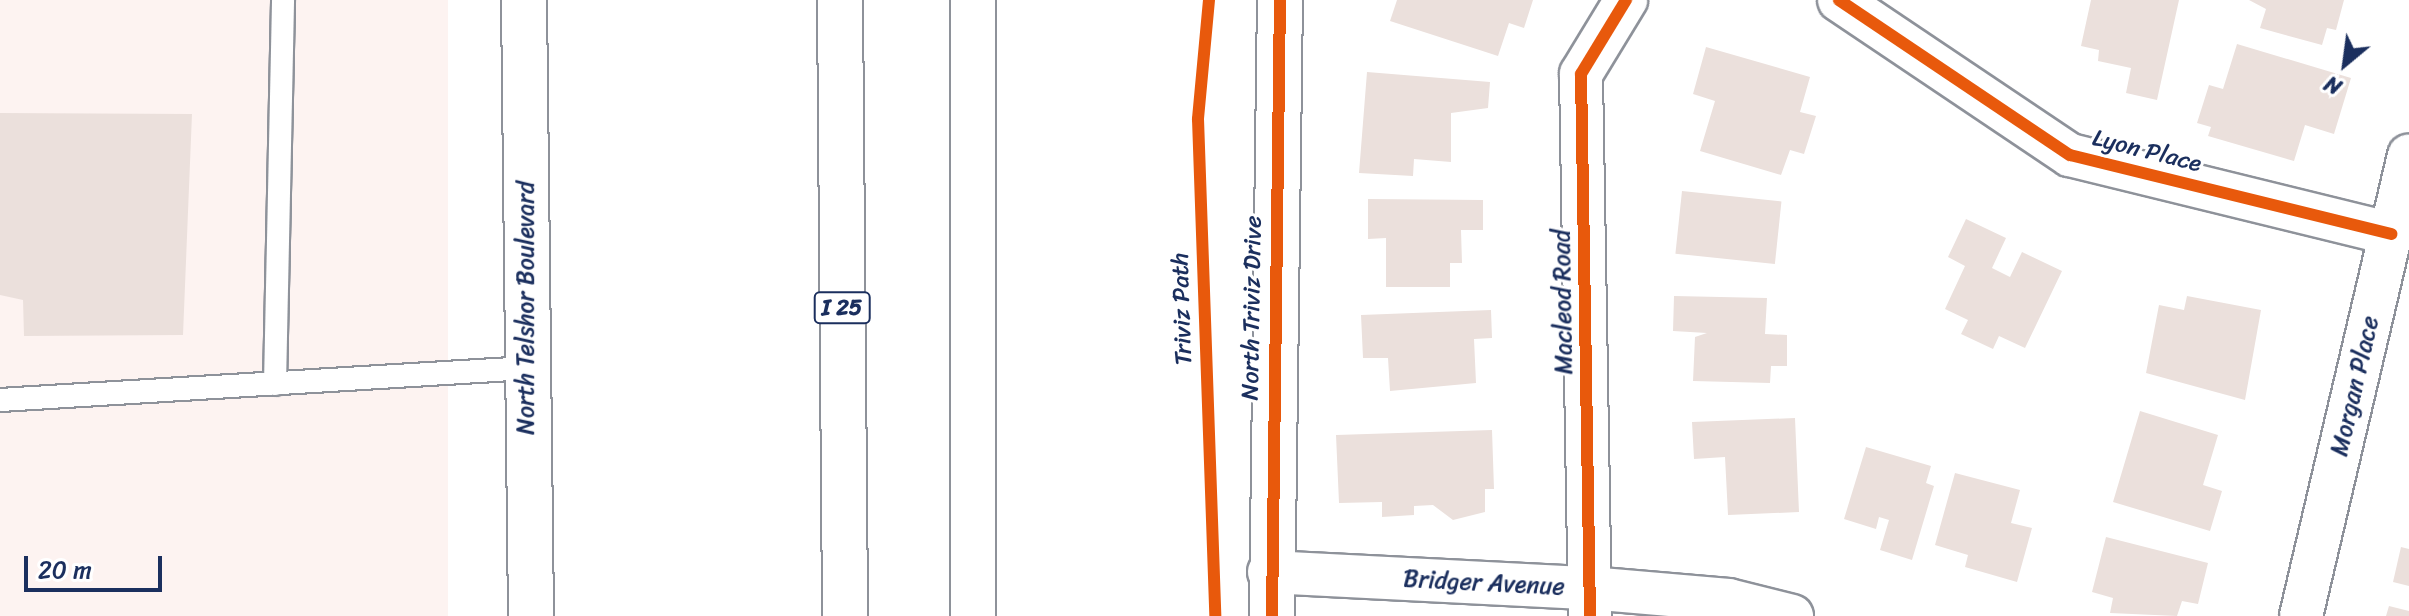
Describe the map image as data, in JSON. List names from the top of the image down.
{
  "streets": {
    "main road": ["North Telshor Boulevard", "I 25", "North Triviz Drive"],
    "street": [
      "Lyon Place",
      "Macleod Road",
      "Morgan Place",
      "Bridger Avenue"
    ],
    "cycle path": ["Triviz Path"]
  },
  "crossings": [
    ["Lyon Place", "Morgan Place"],
    ["Macleod Road", "Bridger Avenue"],
    ["North Triviz Drive", "Bridger Avenue"]
  ],
  "scale_bar": "20 m",
  "north": "bottom left"
}
